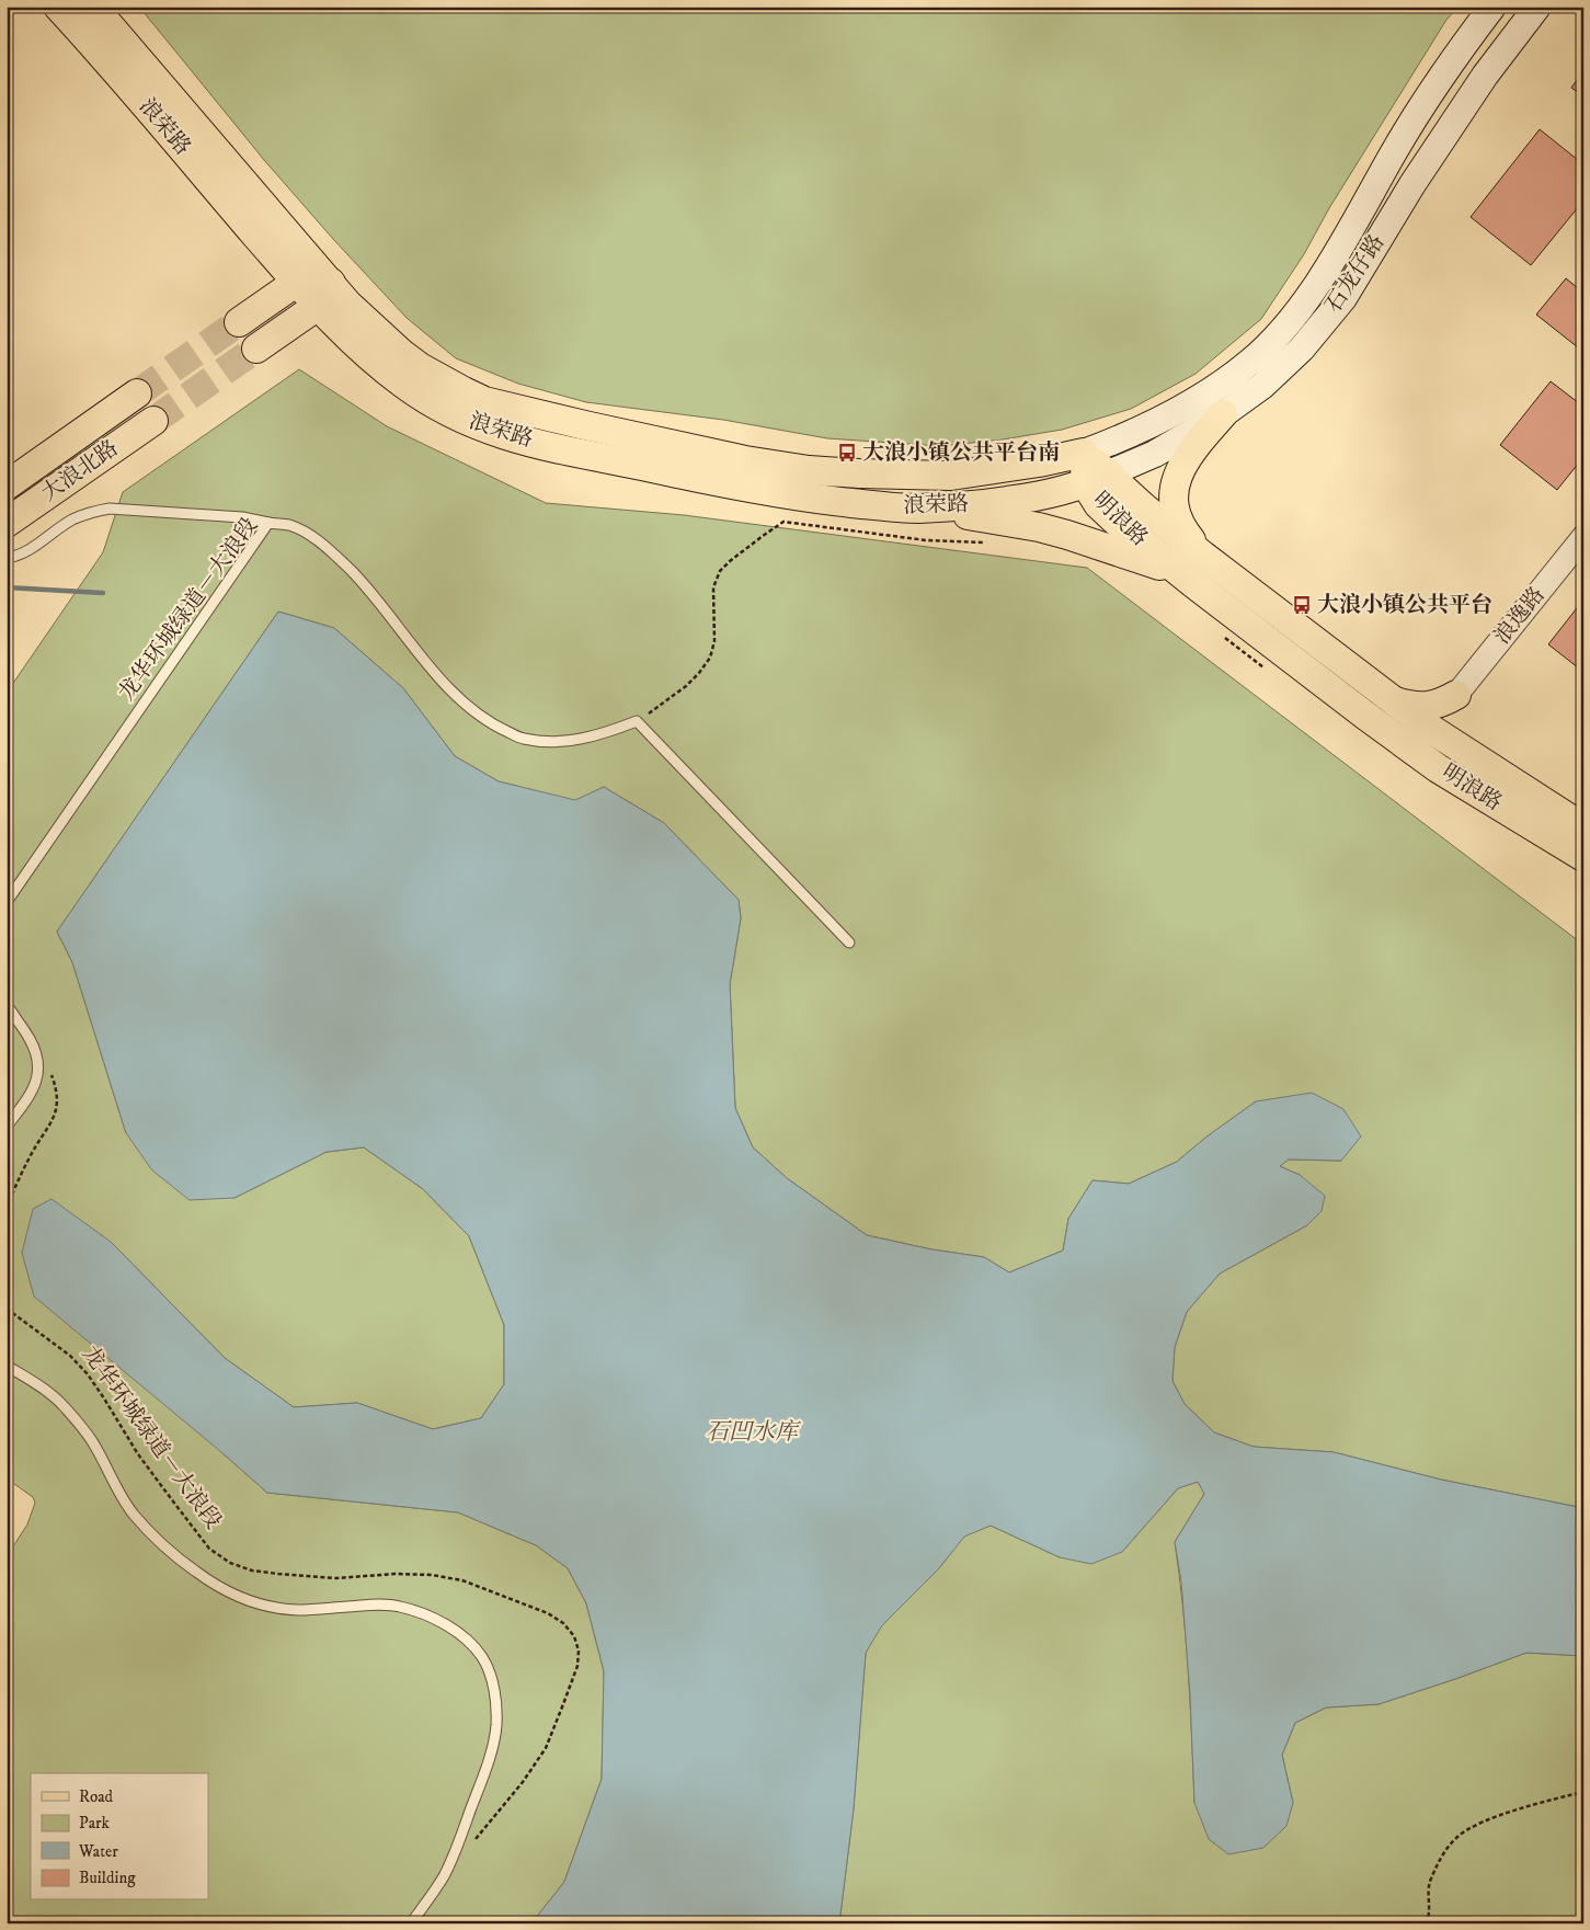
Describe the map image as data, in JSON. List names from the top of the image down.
{
  "streets": {
    "main road": [
      "浪荣路",
      "石龙仔路",
      "大浪北路",
      "明浪路"
    ],
    "street": ["浪逸路"],
    "lane": ["龙华环城绿道－大浪段"]
  },
  "crossings": [
    ["浪荣路", "石龙仔路"],
    ["浪荣路", "明浪路"],
    ["石龙仔路", "明浪路"]
  ],
  "water": ["石凹水库"],
  "places": {
    "bus stop": ["大浪小镇公共平台南", "大浪小镇公共平台"]
  },
  "legend": [
    "Road",
    "Park",
    "Water",
    "Building"
  ]
}
